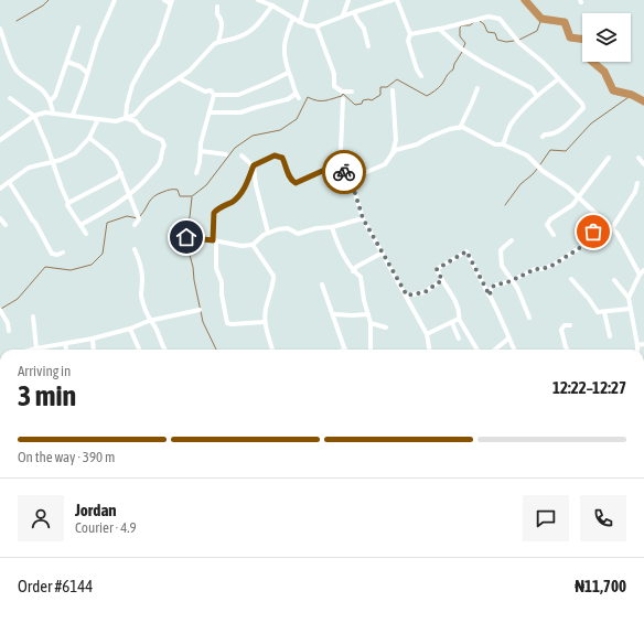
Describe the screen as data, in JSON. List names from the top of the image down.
{
  "page": {
    "heading": ["3 min", "Arriving in", "12:22–12:27"],
    "panel": [
      "Jordan",
      "Courier · 4.9",
      "Order #6144",
      "₦11,700"
    ],
    "bar": "On the way · 390 m"
  }
}
